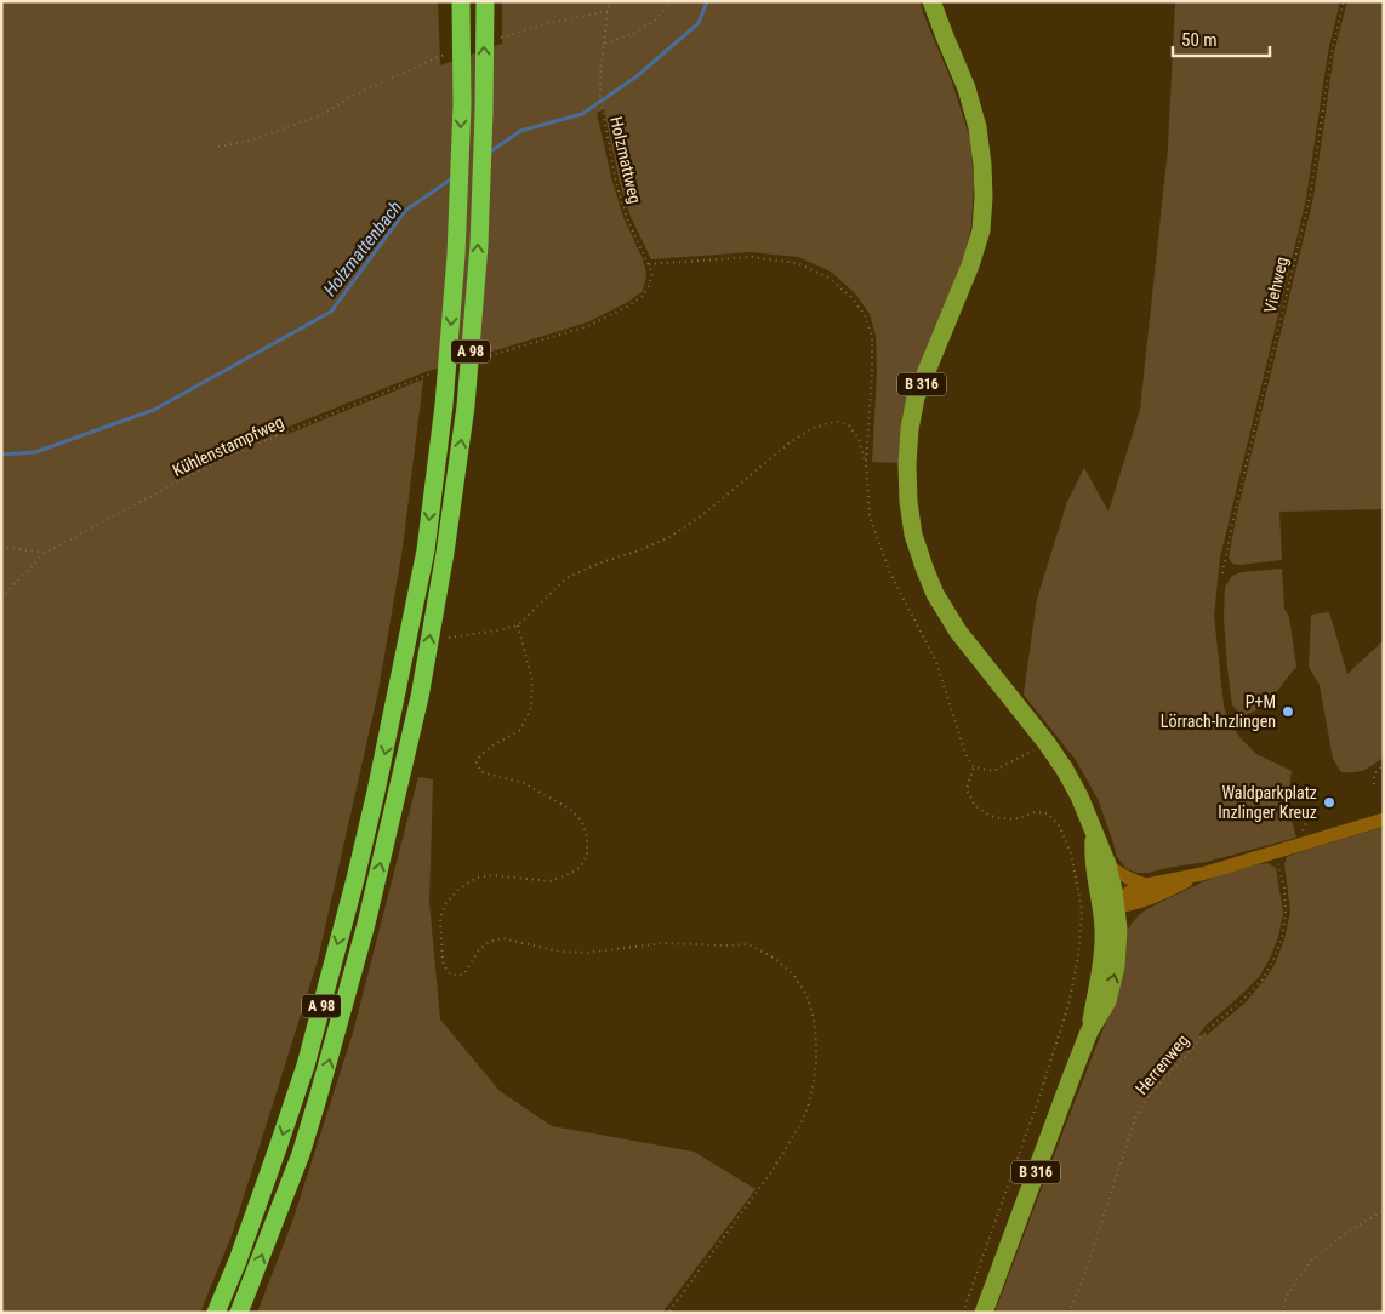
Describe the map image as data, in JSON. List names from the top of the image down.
{
  "streets": {
    "highway": ["A 98"],
    "main road": ["B 316"],
    "path": [
      "Holzmattweg",
      "Viehweg",
      "Kühlenstampfweg",
      "Herrenweg"
    ]
  },
  "water": ["Holzmattenbach"],
  "places": ["P+M Lörrach-Inzlingen", "Waldparkplatz Inzlinger Kreuz"],
  "scale_bar": "50 m"
}
